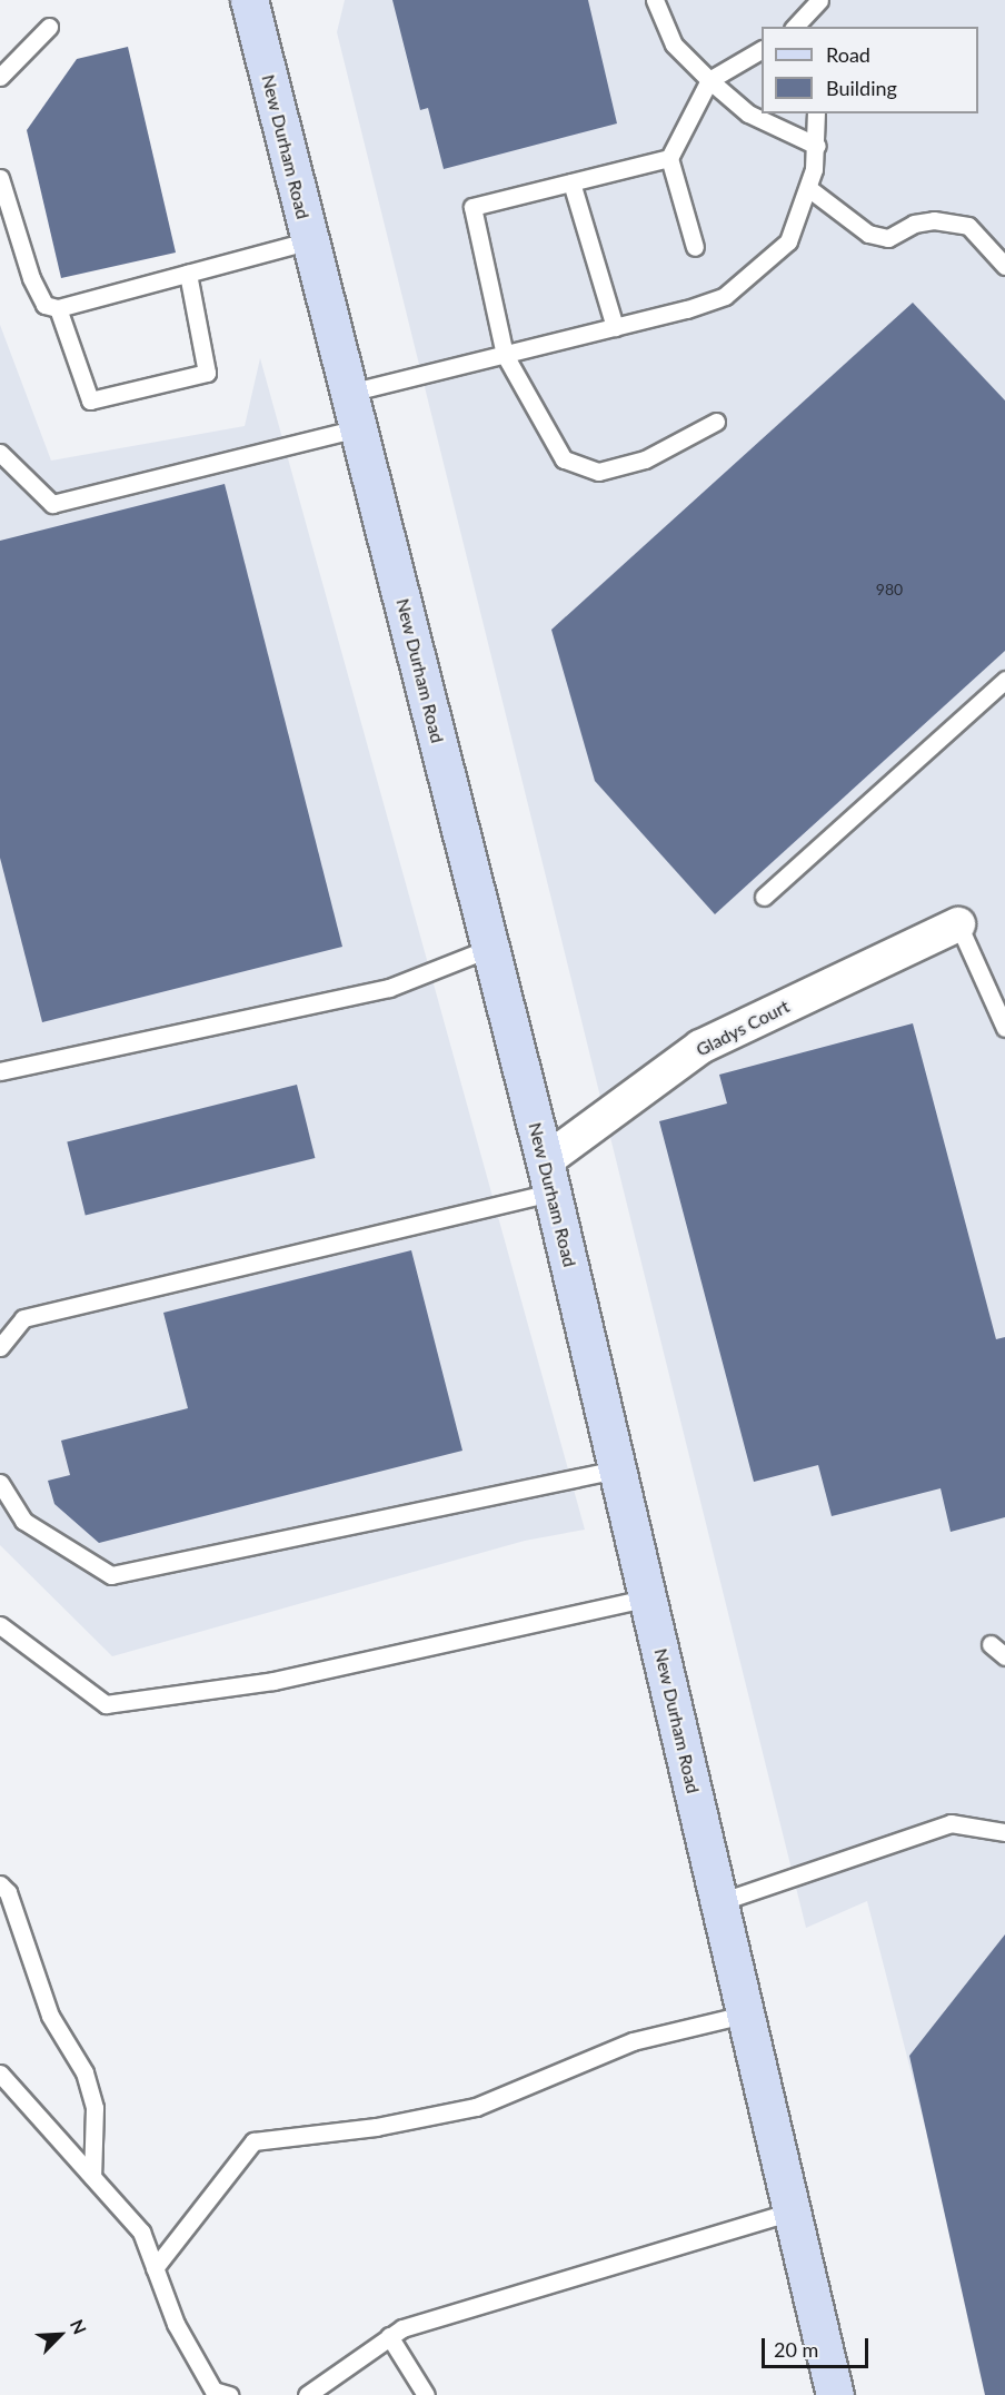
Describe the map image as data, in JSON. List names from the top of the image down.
{
  "streets": {
    "main road": ["New Durham Road"],
    "street": ["Gladys Court"]
  },
  "crossings": [
    ["New Durham Road", "Gladys Court"]
  ],
  "house_numbers": ["980"],
  "legend": ["Road", "Building"],
  "scale_bar": "20 m",
  "north": "top right"
}
